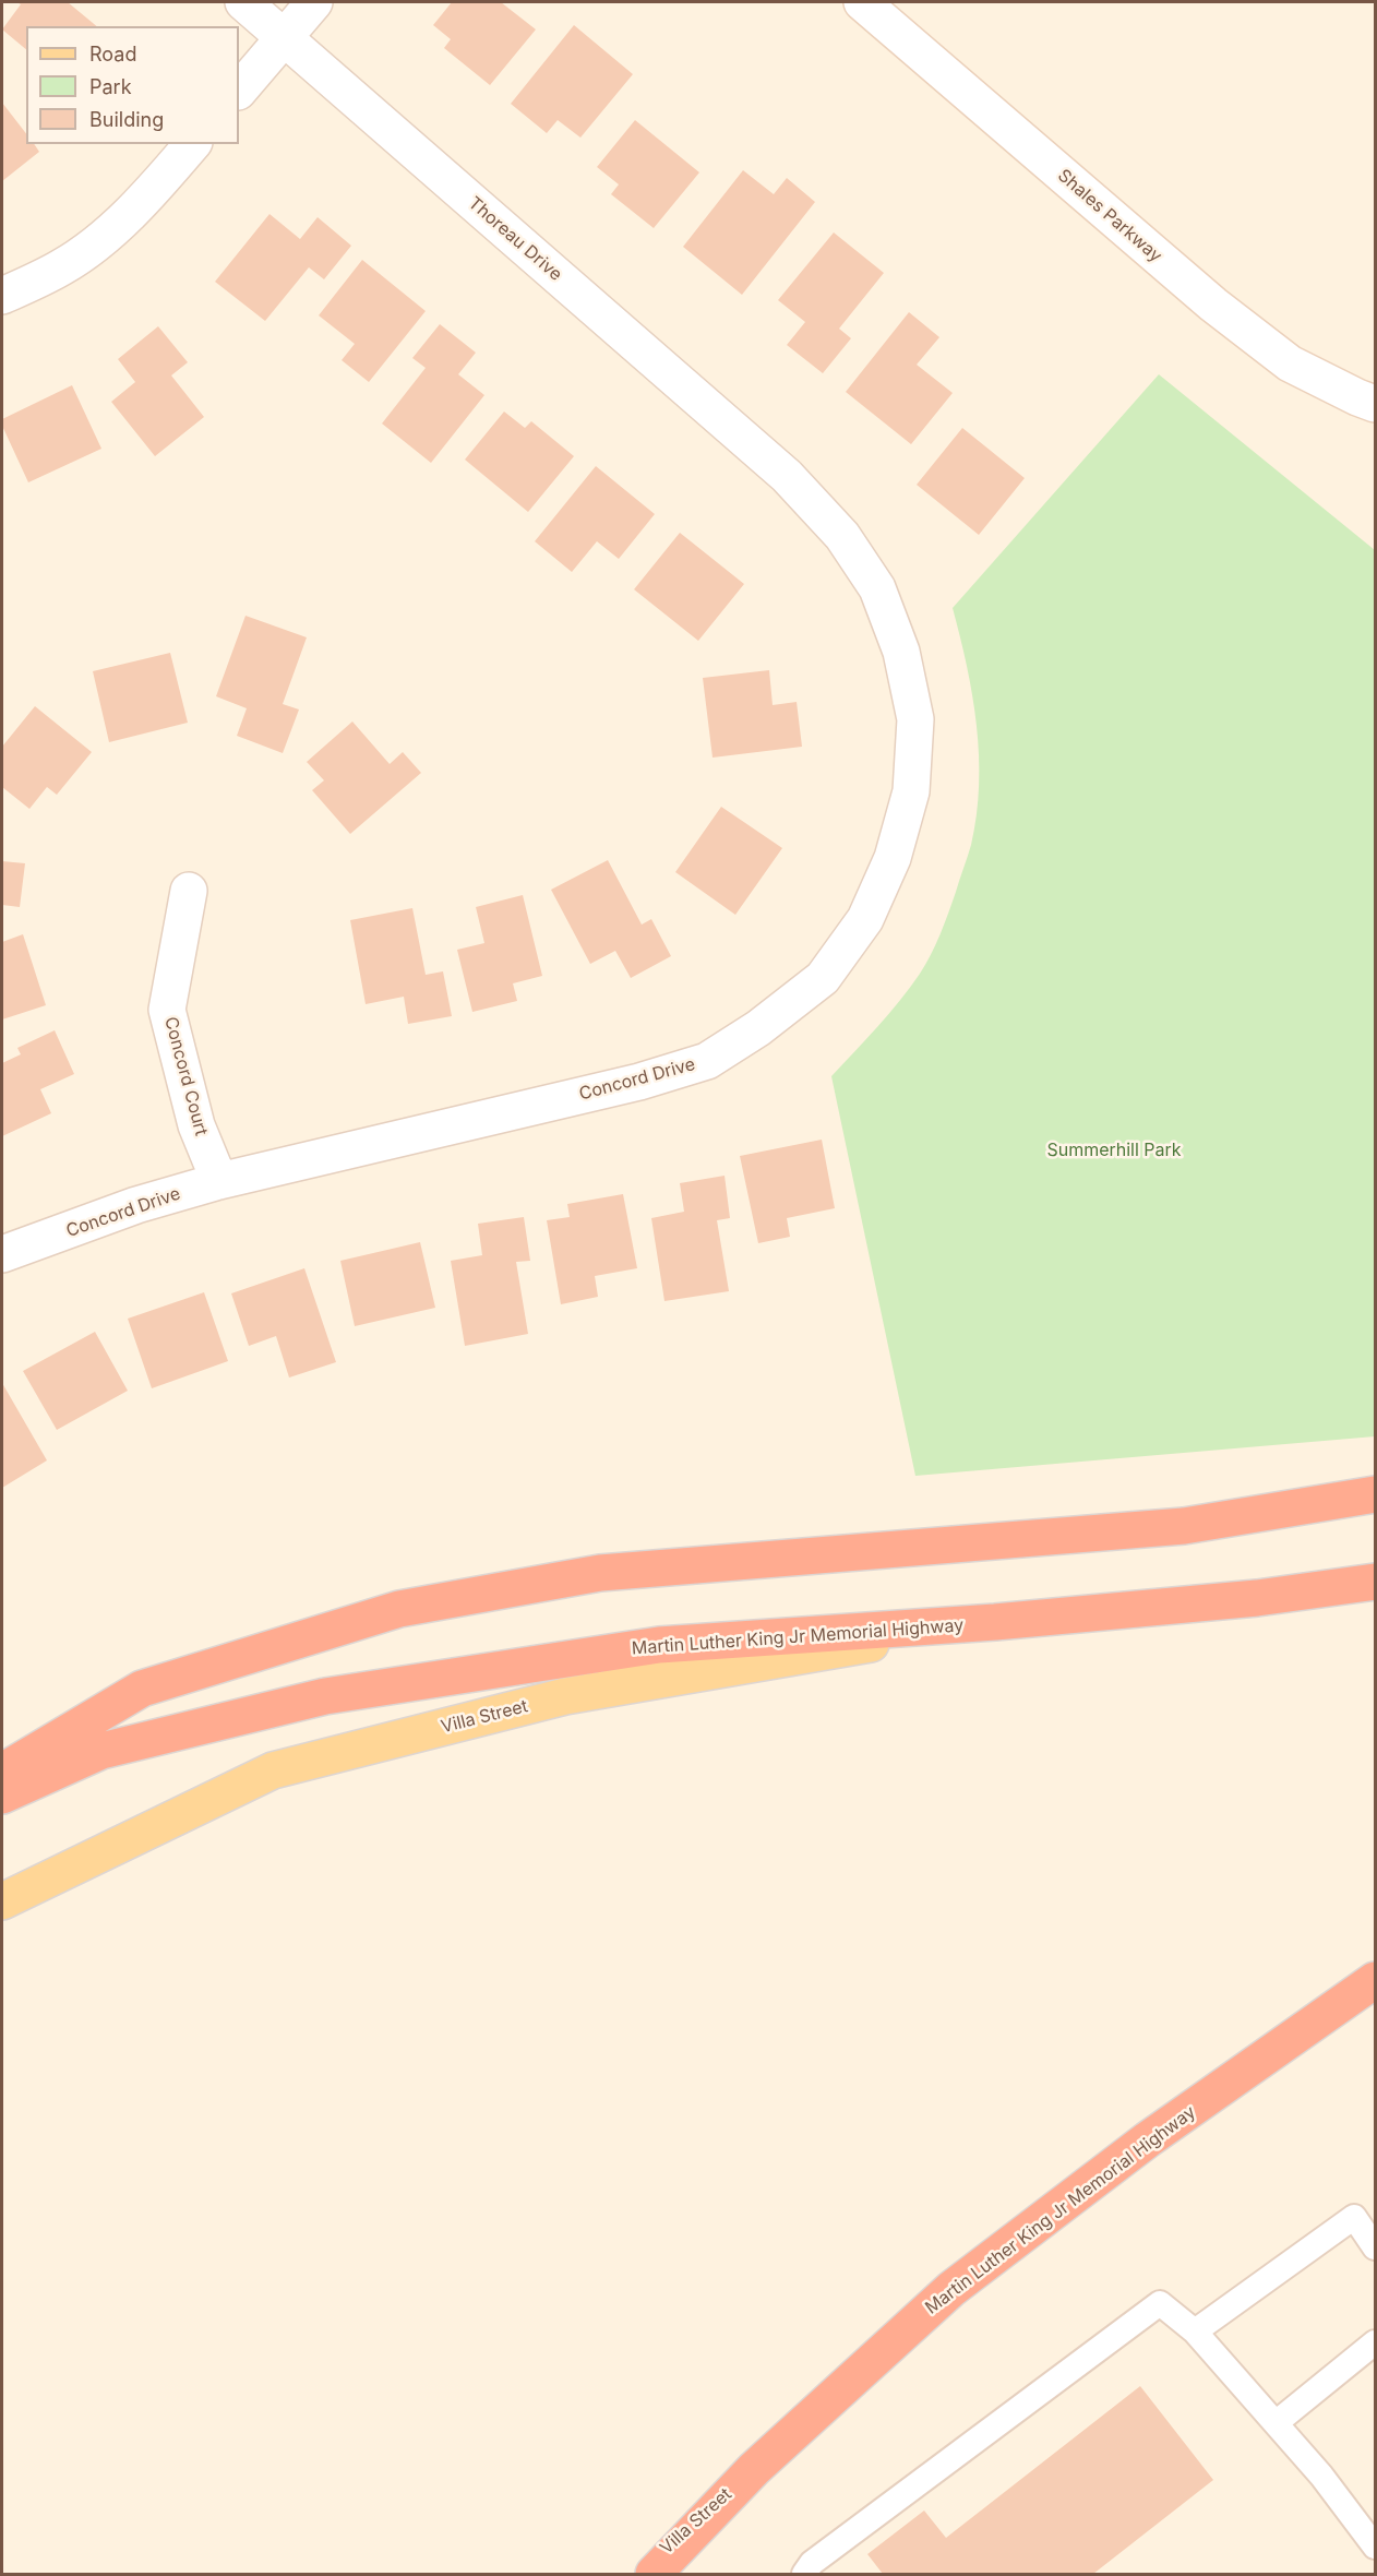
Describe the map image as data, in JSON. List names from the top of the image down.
{
  "streets": {
    "highway": ["Martin Luther King Jr Memorial Highway"],
    "main road": ["Villa Street"],
    "street": [
      "Shales Parkway",
      "Thoreau Drive",
      "Concord Court",
      "Concord Drive"
    ]
  },
  "crossings": [
    ["Thoreau Drive", "Concord Drive"],
    ["Concord Court", "Concord Drive"],
    ["Martin Luther King Jr Memorial Highway", "Villa Street"]
  ],
  "parks": ["Summerhill Park"],
  "legend": ["Road", "Park", "Building"]
}
